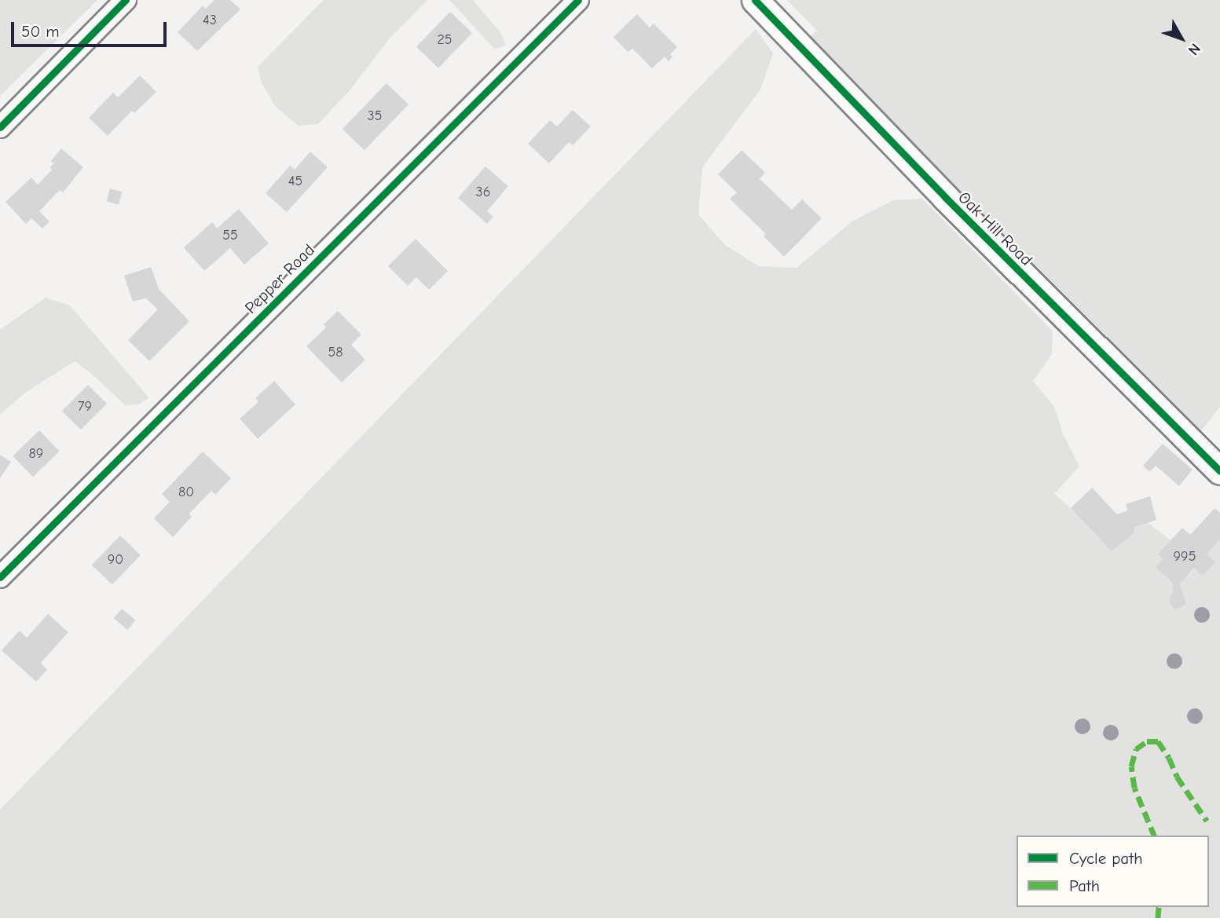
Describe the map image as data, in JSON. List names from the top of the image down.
{
  "streets": {
    "street": ["Oak Hill Road", "Pepper Road"]
  },
  "house_numbers": [
    "43",
    "25",
    "35",
    "45",
    "36",
    "55",
    "58",
    "79",
    "89",
    "80",
    "995",
    "90"
  ],
  "legend": ["Cycle path", "Path"],
  "scale_bar": "50 m",
  "north": "bottom right"
}
